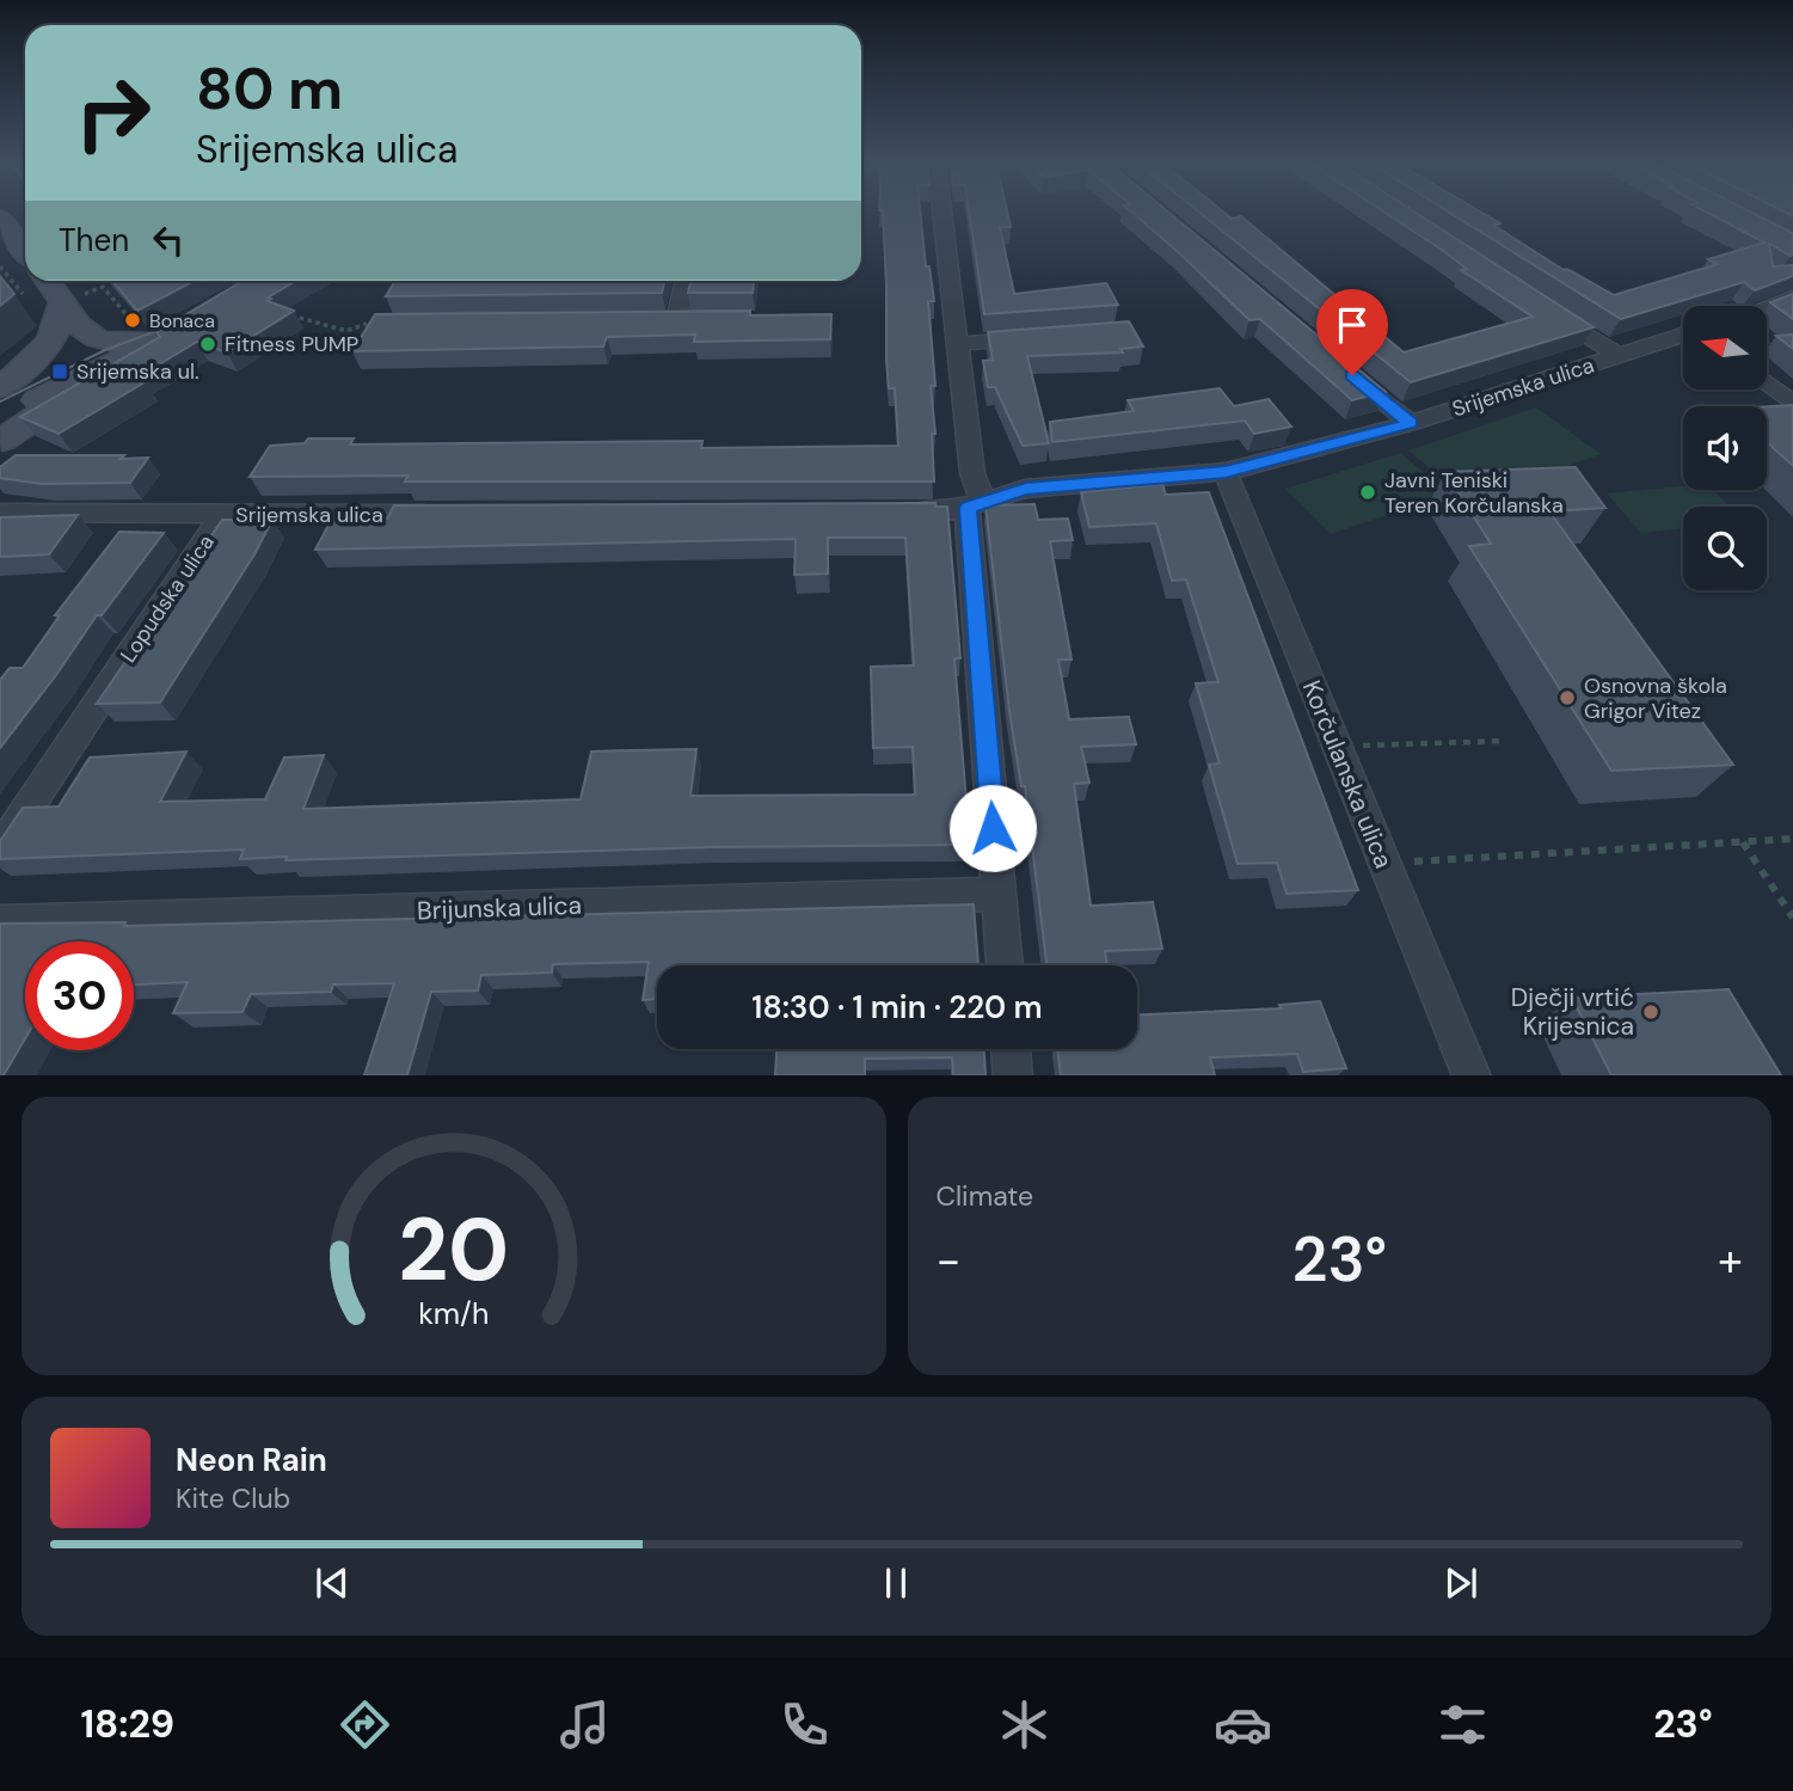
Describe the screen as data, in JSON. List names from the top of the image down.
{
  "streets": {
    "street": [
      "Srijemska ulica",
      "Lopudska ulica",
      "Korčulanska ulica",
      "Brijunska ulica"
    ]
  },
  "crossings": [
    ["Srijemska ulica", "Lopudska ulica"],
    ["Srijemska ulica", "Korčulanska ulica"]
  ],
  "places": {
    "other": [
      "Bonaca",
      "Fitness PUMP",
      "Javni Teniski Teren Korčulanska",
      "Osnovna škola Grigor Vitez",
      "Dječji vrtić Krijesnica"
    ],
    "transit": ["Srijemska ul."]
  },
  "north": "left",
  "page": {
    "turn": ["80 m", "Srijemska ulica"],
    "then": "Then",
    "limit": "30",
    "trip": "18:30 · 1 min · 220 m",
    "tile": "Climate",
    "heat": ["−", "23°", "+"],
    "song": ["Neon Rain", "Kite Club"],
    "tabs": ["18:29", "23°"],
    "gauge": ["20", "km/h"]
  }
}
